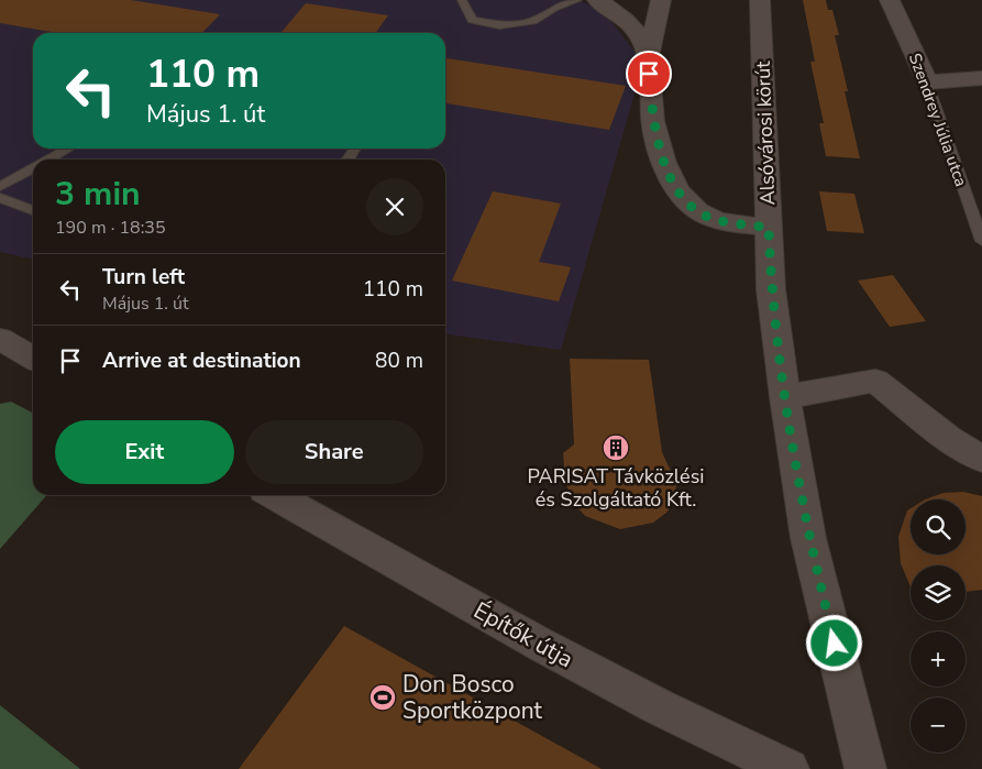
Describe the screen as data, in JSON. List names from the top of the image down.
{
  "streets": {
    "street": ["Szendrey Júlia utca", "Alsóvárosi körút", "Építők útja"]
  },
  "places": {
    "building": ["PARISAT Távközlési és Szolgáltató Kft."],
    "sports": ["Don Bosco Sportközpont"]
  },
  "page": {
    "turn": ["110 m", "Május 1. út"],
    "heading": ["3 min", "190 m · 18:35"],
    "list": [
      {
        "name": "Turn left",
        "note": "Május 1. út",
        "value": "110 m"
      },
      {
        "name": "Arrive at destination",
        "value": "80 m"
      }
    ],
    "buttons": ["Exit", "Share"],
    "map_buttons": ["+", "−"]
  }
}
